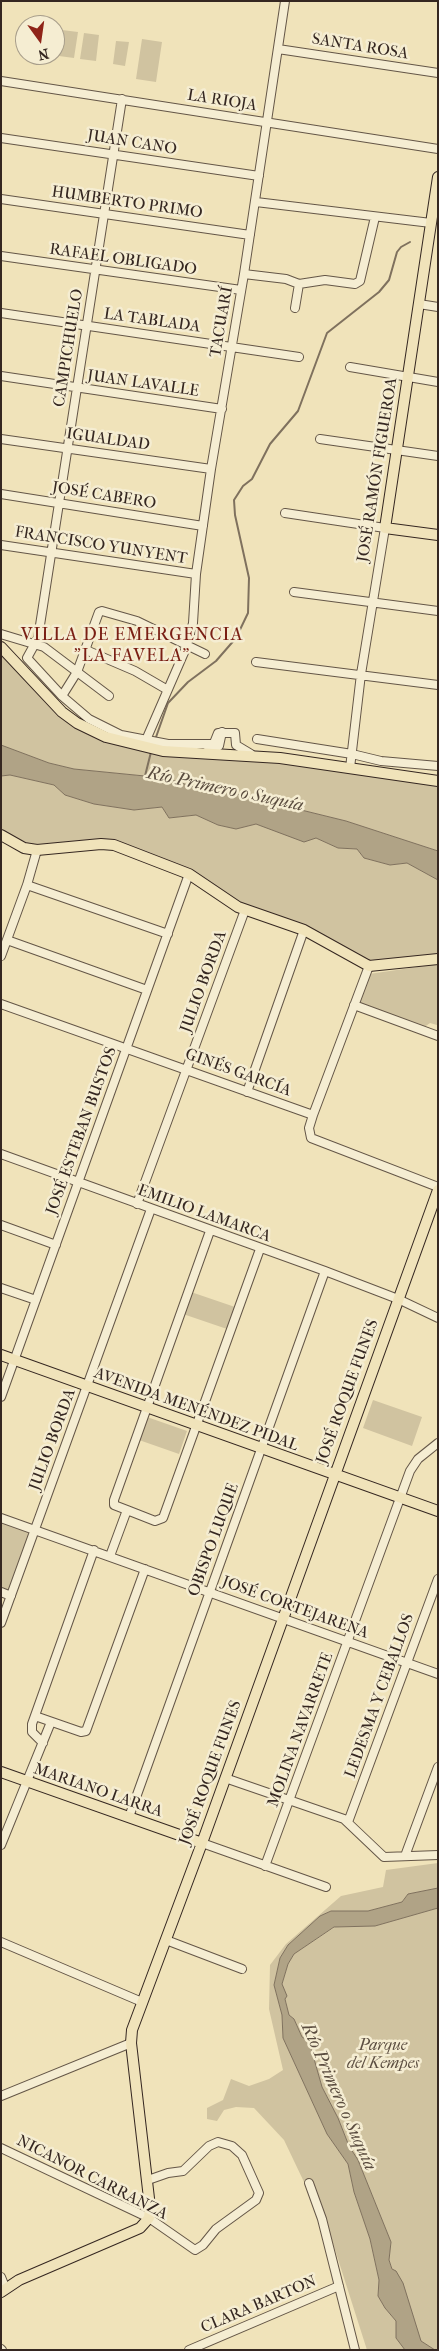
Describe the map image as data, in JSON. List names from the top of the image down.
{
  "streets": {
    "main road": [
      "JOSÉ RAMÓN FIGUEROA",
      "JOSÉ ROQUE FUNES",
      "AVENIDA MENÉNDEZ PIDAL",
      "MARIANO LARRA"
    ],
    "street": [
      "SANTA ROSA",
      "LA RIOJA",
      "JUAN CANO",
      "HUMBERTO PRIMO",
      "RAFAEL OBLIGADO",
      "LA TABLADA",
      "TACUARÍ",
      "CAMPICHUELO",
      "JUAN LAVALLE",
      "IGUALDAD",
      "JOSÉ CABERO",
      "FRANCISCO YUNYENT",
      "JULIO BORDA",
      "GINÉS GARCÍA",
      "JOSÉ ESTEBAN BUSTOS",
      "EMILIO LAMARCA",
      "OBISPO LUQUE",
      "JOSÉ CORTEJARENA",
      "LEDESMA Y CEBALLOS",
      "MOLINA NAVARRETE",
      "NICANOR CARRANZA",
      "CLARA BARTON"
    ]
  },
  "crossings": [
    ["SANTA ROSA", "TACUARÍ"],
    ["LA RIOJA", "TACUARÍ"],
    ["LA RIOJA", "CAMPICHUELO"],
    ["JUAN CANO", "TACUARÍ"],
    ["JUAN CANO", "CAMPICHUELO"],
    ["HUMBERTO PRIMO", "TACUARÍ"],
    ["HUMBERTO PRIMO", "CAMPICHUELO"],
    ["RAFAEL OBLIGADO", "TACUARÍ"],
    ["RAFAEL OBLIGADO", "CAMPICHUELO"],
    ["LA TABLADA", "TACUARÍ"],
    ["LA TABLADA", "CAMPICHUELO"],
    ["TACUARÍ", "JUAN LAVALLE"],
    ["TACUARÍ", "IGUALDAD"],
    ["TACUARÍ", "JOSÉ CABERO"],
    ["TACUARÍ", "FRANCISCO YUNYENT"],
    ["CAMPICHUELO", "JUAN LAVALLE"],
    ["CAMPICHUELO", "IGUALDAD"],
    ["CAMPICHUELO", "JOSÉ CABERO"],
    ["CAMPICHUELO", "FRANCISCO YUNYENT"],
    ["JULIO BORDA", "GINÉS GARCÍA"],
    ["JULIO BORDA", "EMILIO LAMARCA"],
    ["JULIO BORDA", "AVENIDA MENÉNDEZ PIDAL"],
    ["JULIO BORDA", "JOSÉ CORTEJARENA"],
    ["GINÉS GARCÍA", "JOSÉ ESTEBAN BUSTOS"],
    ["JOSÉ ESTEBAN BUSTOS", "EMILIO LAMARCA"],
    ["JOSÉ ESTEBAN BUSTOS", "AVENIDA MENÉNDEZ PIDAL"],
    ["EMILIO LAMARCA", "JOSÉ ROQUE FUNES"],
    ["EMILIO LAMARCA", "OBISPO LUQUE"],
    ["JOSÉ ROQUE FUNES", "AVENIDA MENÉNDEZ PIDAL"],
    ["JOSÉ ROQUE FUNES", "JOSÉ CORTEJARENA"],
    ["JOSÉ ROQUE FUNES", "MARIANO LARRA"],
    ["JOSÉ ROQUE FUNES", "NICANOR CARRANZA"],
    ["AVENIDA MENÉNDEZ PIDAL", "OBISPO LUQUE"],
    ["AVENIDA MENÉNDEZ PIDAL", "MOLINA NAVARRETE"],
    ["OBISPO LUQUE", "JOSÉ CORTEJARENA"],
    ["OBISPO LUQUE", "MARIANO LARRA"],
    ["JOSÉ CORTEJARENA", "LEDESMA Y CEBALLOS"],
    ["JOSÉ CORTEJARENA", "MOLINA NAVARRETE"],
    ["MOLINA NAVARRETE", "MARIANO LARRA"]
  ],
  "districts": ["VILLA DE EMERGENCIA \"LA FAVELA\""],
  "water": ["Río Primero o Suquía"],
  "parks": ["Parque del Kempes"],
  "north": "bottom"
}
